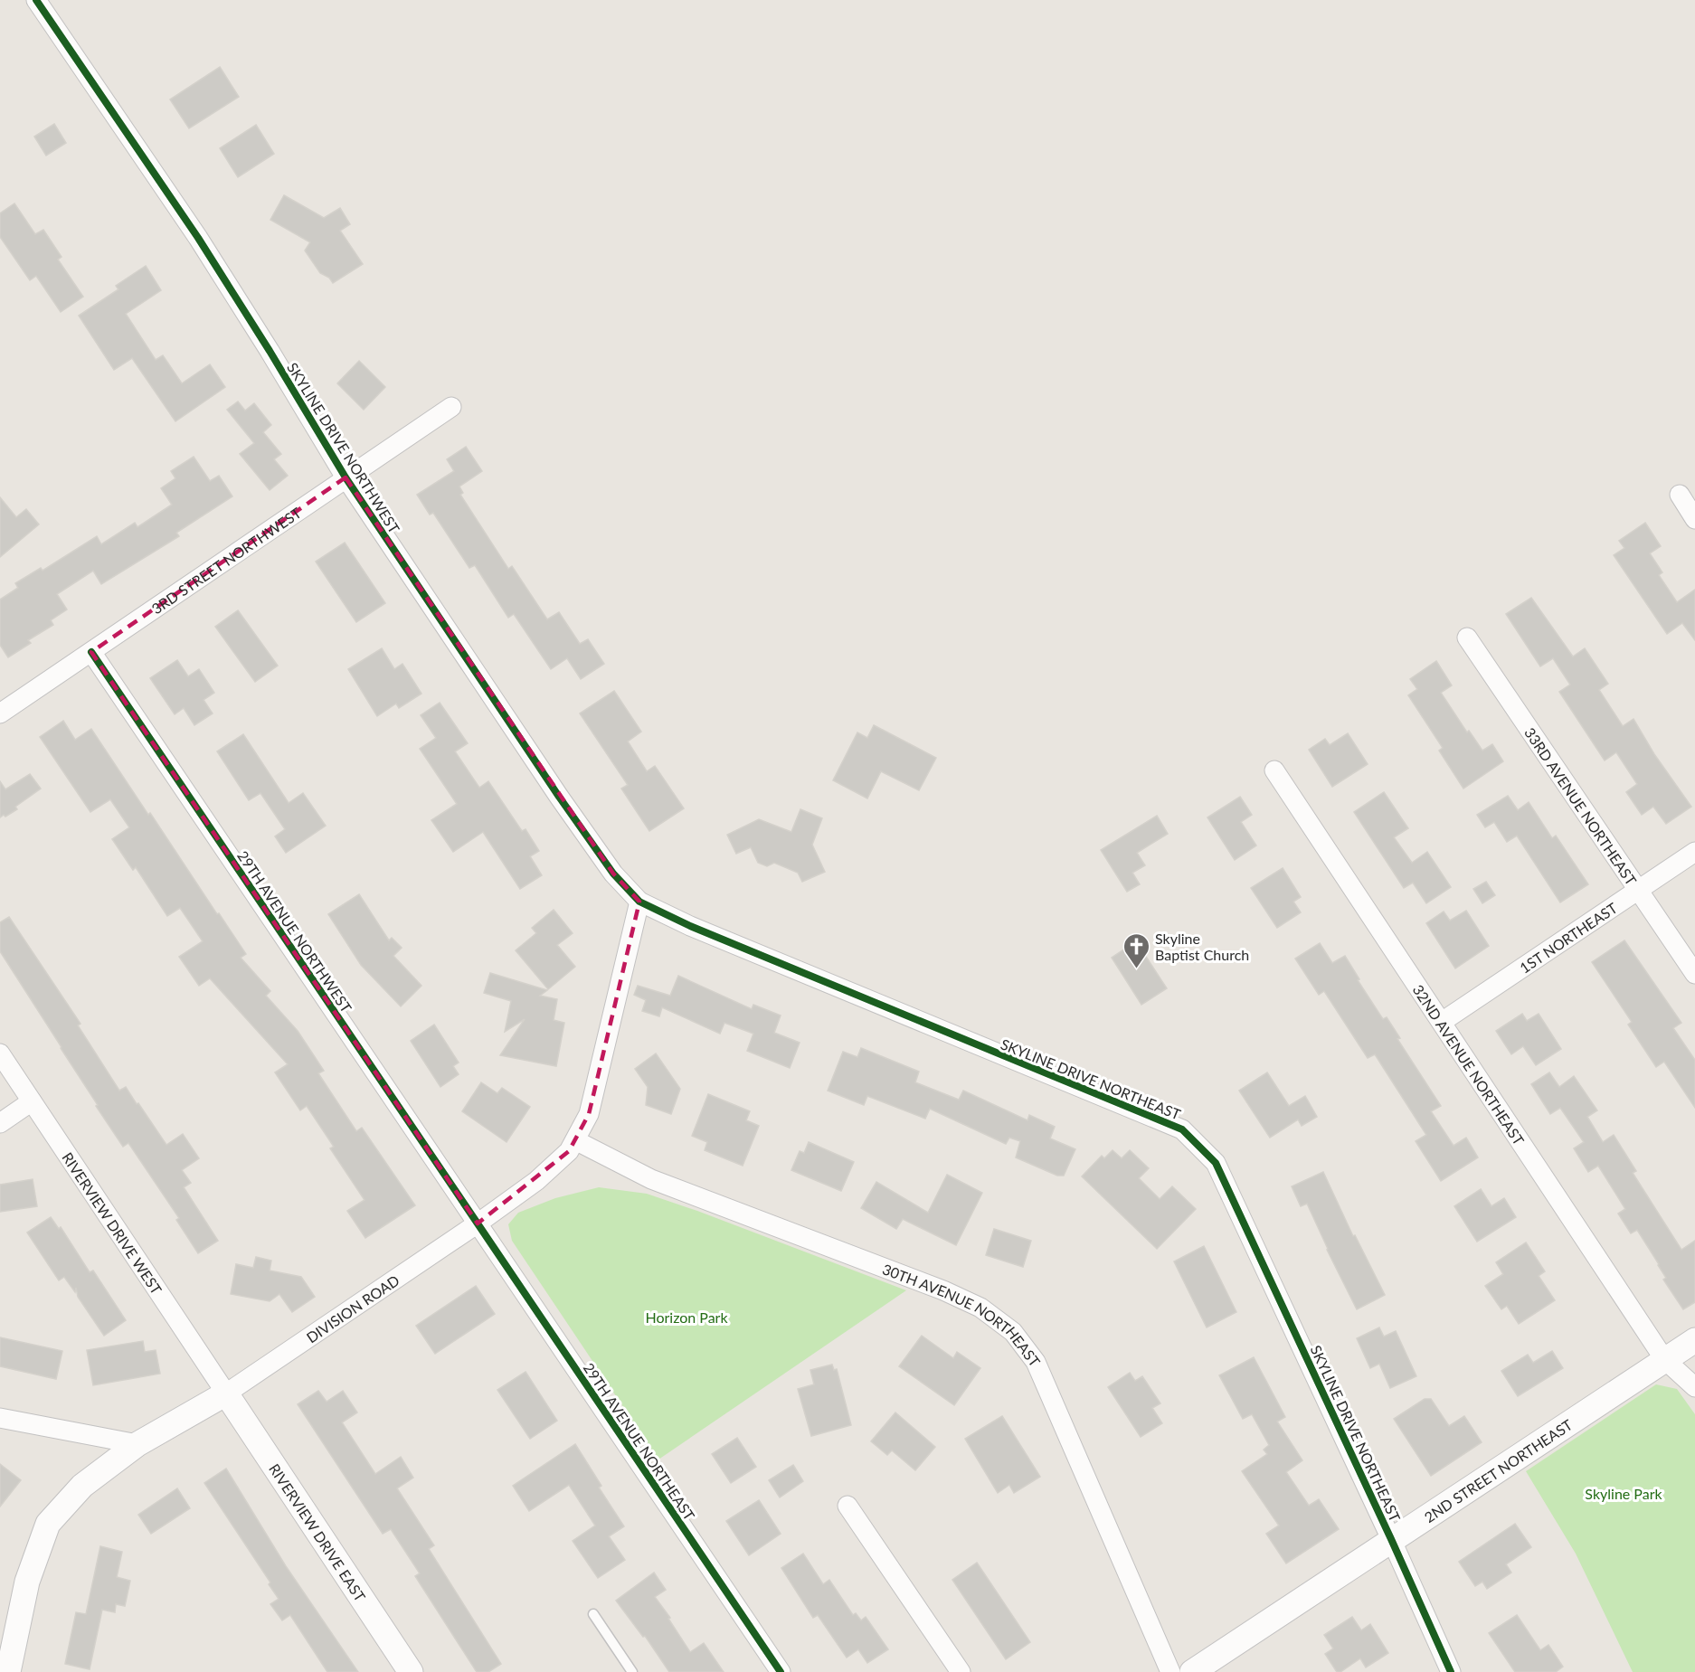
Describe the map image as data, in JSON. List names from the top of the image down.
{
  "streets": {
    "street": [
      "SKYLINE DRIVE NORTHWEST",
      "3RD STREET NORTHWEST",
      "33RD AVENUE NORTHEAST",
      "29TH AVENUE NORTHWEST",
      "1ST NORTHEAST",
      "32ND AVENUE NORTHEAST",
      "SKYLINE DRIVE NORTHEAST",
      "RIVERVIEW DRIVE WEST",
      "DIVISION ROAD",
      "30TH AVENUE NORTHEAST",
      "29TH AVENUE NORTHEAST",
      "2ND STREET NORTHEAST",
      "RIVERVIEW DRIVE EAST"
    ]
  },
  "crossings": [
    ["SKYLINE DRIVE NORTHWEST", "3RD STREET NORTHWEST"],
    ["SKYLINE DRIVE NORTHWEST", "SKYLINE DRIVE NORTHEAST"],
    ["SKYLINE DRIVE NORTHWEST", "DIVISION ROAD"],
    ["3RD STREET NORTHWEST", "29TH AVENUE NORTHWEST"],
    ["33RD AVENUE NORTHEAST", "1ST NORTHEAST"],
    ["29TH AVENUE NORTHWEST", "DIVISION ROAD"],
    ["29TH AVENUE NORTHWEST", "29TH AVENUE NORTHEAST"],
    ["1ST NORTHEAST", "32ND AVENUE NORTHEAST"],
    ["32ND AVENUE NORTHEAST", "2ND STREET NORTHEAST"],
    ["SKYLINE DRIVE NORTHEAST", "DIVISION ROAD"],
    ["SKYLINE DRIVE NORTHEAST", "2ND STREET NORTHEAST"],
    ["RIVERVIEW DRIVE WEST", "DIVISION ROAD"],
    ["RIVERVIEW DRIVE WEST", "RIVERVIEW DRIVE EAST"],
    ["DIVISION ROAD", "30TH AVENUE NORTHEAST"],
    ["DIVISION ROAD", "29TH AVENUE NORTHEAST"],
    ["DIVISION ROAD", "RIVERVIEW DRIVE EAST"]
  ],
  "parks": ["Horizon Park", "Skyline Park"],
  "places": {
    "church": ["Skyline Baptist Church"]
  }
}
